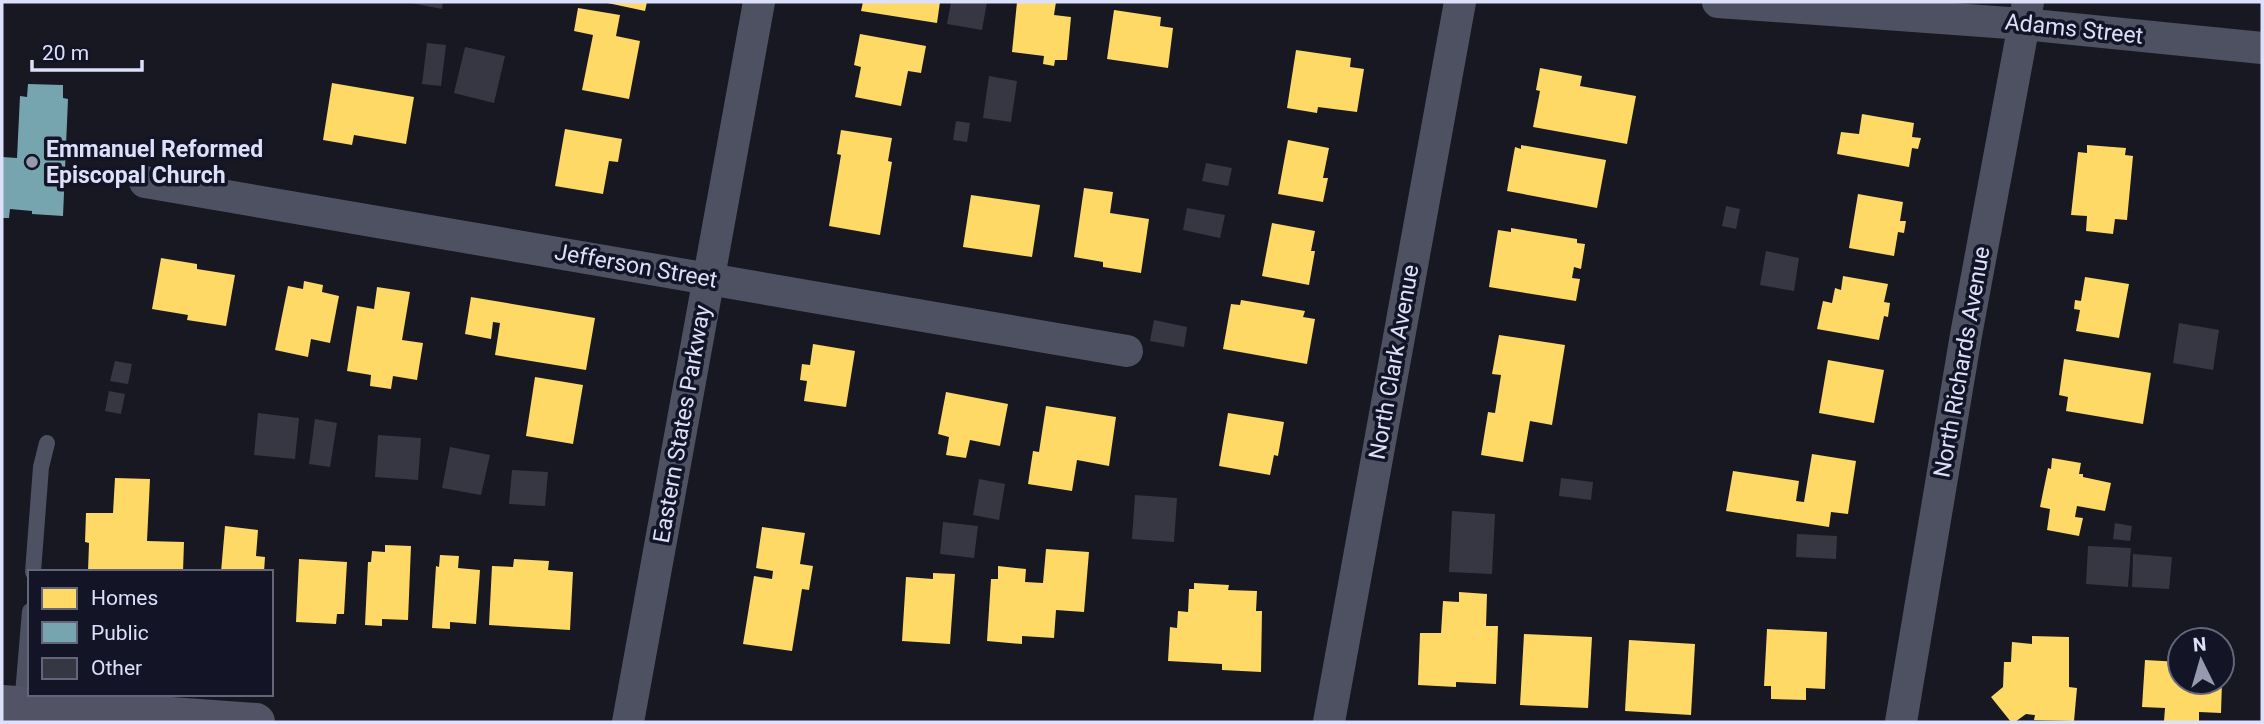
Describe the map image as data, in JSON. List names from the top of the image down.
{
  "streets": {
    "street": [
      "Adams Street",
      "Jefferson Street",
      "North Clark Avenue",
      "North Richards Avenue",
      "Eastern States Parkway"
    ]
  },
  "crossings": [
    ["Adams Street", "North Richards Avenue"],
    ["Jefferson Street", "Eastern States Parkway"]
  ],
  "places": ["Emmanuel Reformed Episcopal Church"],
  "legend": ["Homes", "Public", "Other"],
  "scale_bar": "20 m",
  "north": "top"
}
